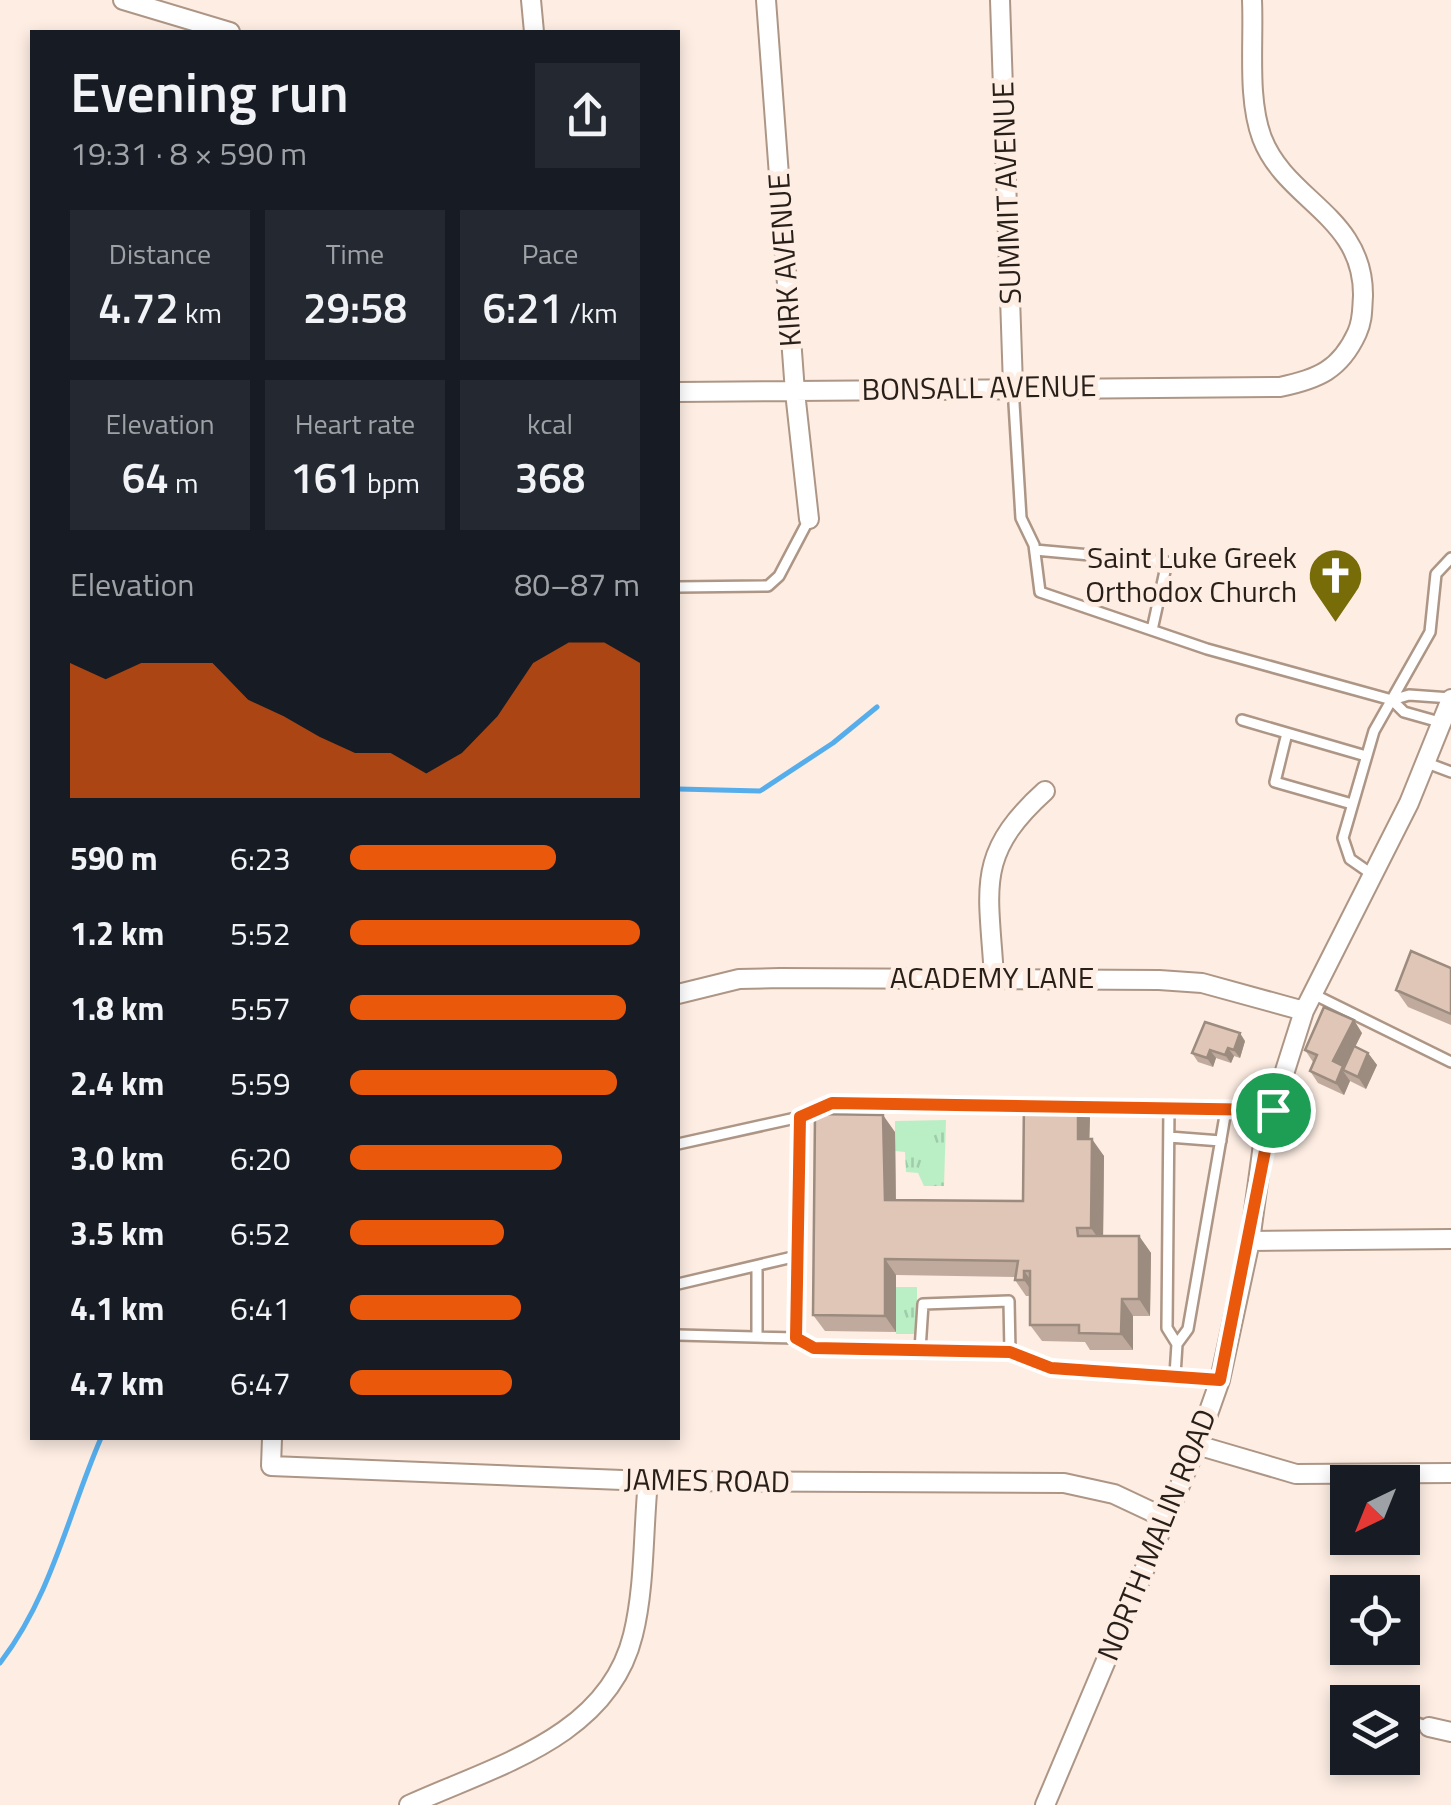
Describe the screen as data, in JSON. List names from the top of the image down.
{
  "streets": {
    "street": [
      "SUMMIT AVENUE",
      "KIRK AVENUE",
      "BONSALL AVENUE",
      "ACADEMY LANE",
      "JAMES ROAD",
      "NORTH MALIN ROAD"
    ]
  },
  "crossings": [
    ["SUMMIT AVENUE", "BONSALL AVENUE"],
    ["KIRK AVENUE", "BONSALL AVENUE"],
    ["ACADEMY LANE", "NORTH MALIN ROAD"],
    ["JAMES ROAD", "NORTH MALIN ROAD"]
  ],
  "places": {
    "church": ["Saint Luke Greek Orthodox Church"]
  },
  "north": "bottom left",
  "page": {
    "heading": ["Evening run", "19:31 · 8 × 590 m"],
    "stats": [
      ["Distance", "4.72 km"],
      ["Time", "29:58"],
      ["Pace", "6:21 /km"],
      ["Elevation", "64 m"],
      ["Heart rate", "161 bpm"],
      ["kcal", "368"]
    ],
    "chart": ["Elevation", "80–87 m"],
    "list": [
      {
        "name": "590 m",
        "note": "6:23"
      },
      {
        "name": "1.2 km",
        "note": "5:52"
      },
      {
        "name": "1.8 km",
        "note": "5:57"
      },
      {
        "name": "2.4 km",
        "note": "5:59"
      },
      {
        "name": "3.0 km",
        "note": "6:20"
      },
      {
        "name": "3.5 km",
        "note": "6:52"
      },
      {
        "name": "4.1 km",
        "note": "6:41"
      },
      {
        "name": "4.7 km",
        "note": "6:47"
      }
    ]
  }
}
